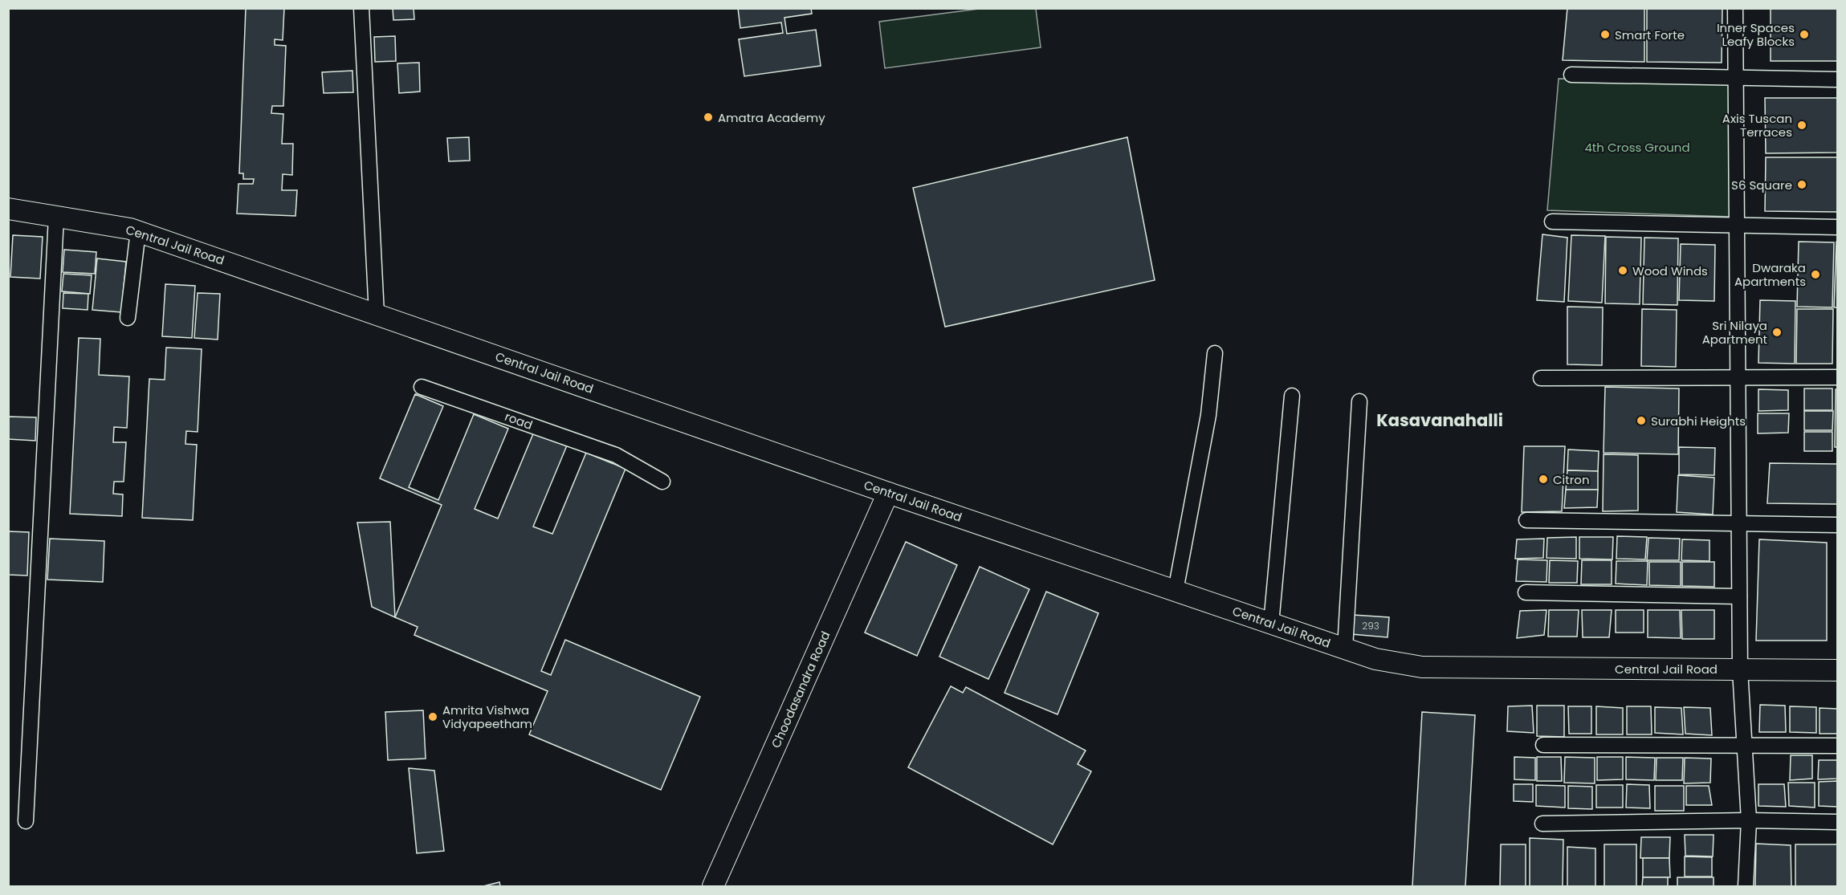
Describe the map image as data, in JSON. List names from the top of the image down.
{
  "streets": {
    "main road": ["Central Jail Road", "Choodasandra Road"],
    "street": ["road"]
  },
  "crossings": [
    ["Central Jail Road", "Choodasandra Road"]
  ],
  "districts": ["Kasavanahalli"],
  "parks": ["4th Cross Ground"],
  "places": [
    "Smart Forte",
    "Inner Spaces Leafy Blocks",
    "Amatra Academy",
    "Axis Tuscan Terraces",
    "S6 Square",
    "Wood Winds",
    "Dwaraka Apartments",
    "Sri Nilaya Apartment",
    "Surabhi Heights",
    "Citron",
    "Amrita Vishwa Vidyapeetham"
  ],
  "house_numbers": ["293"]
}
